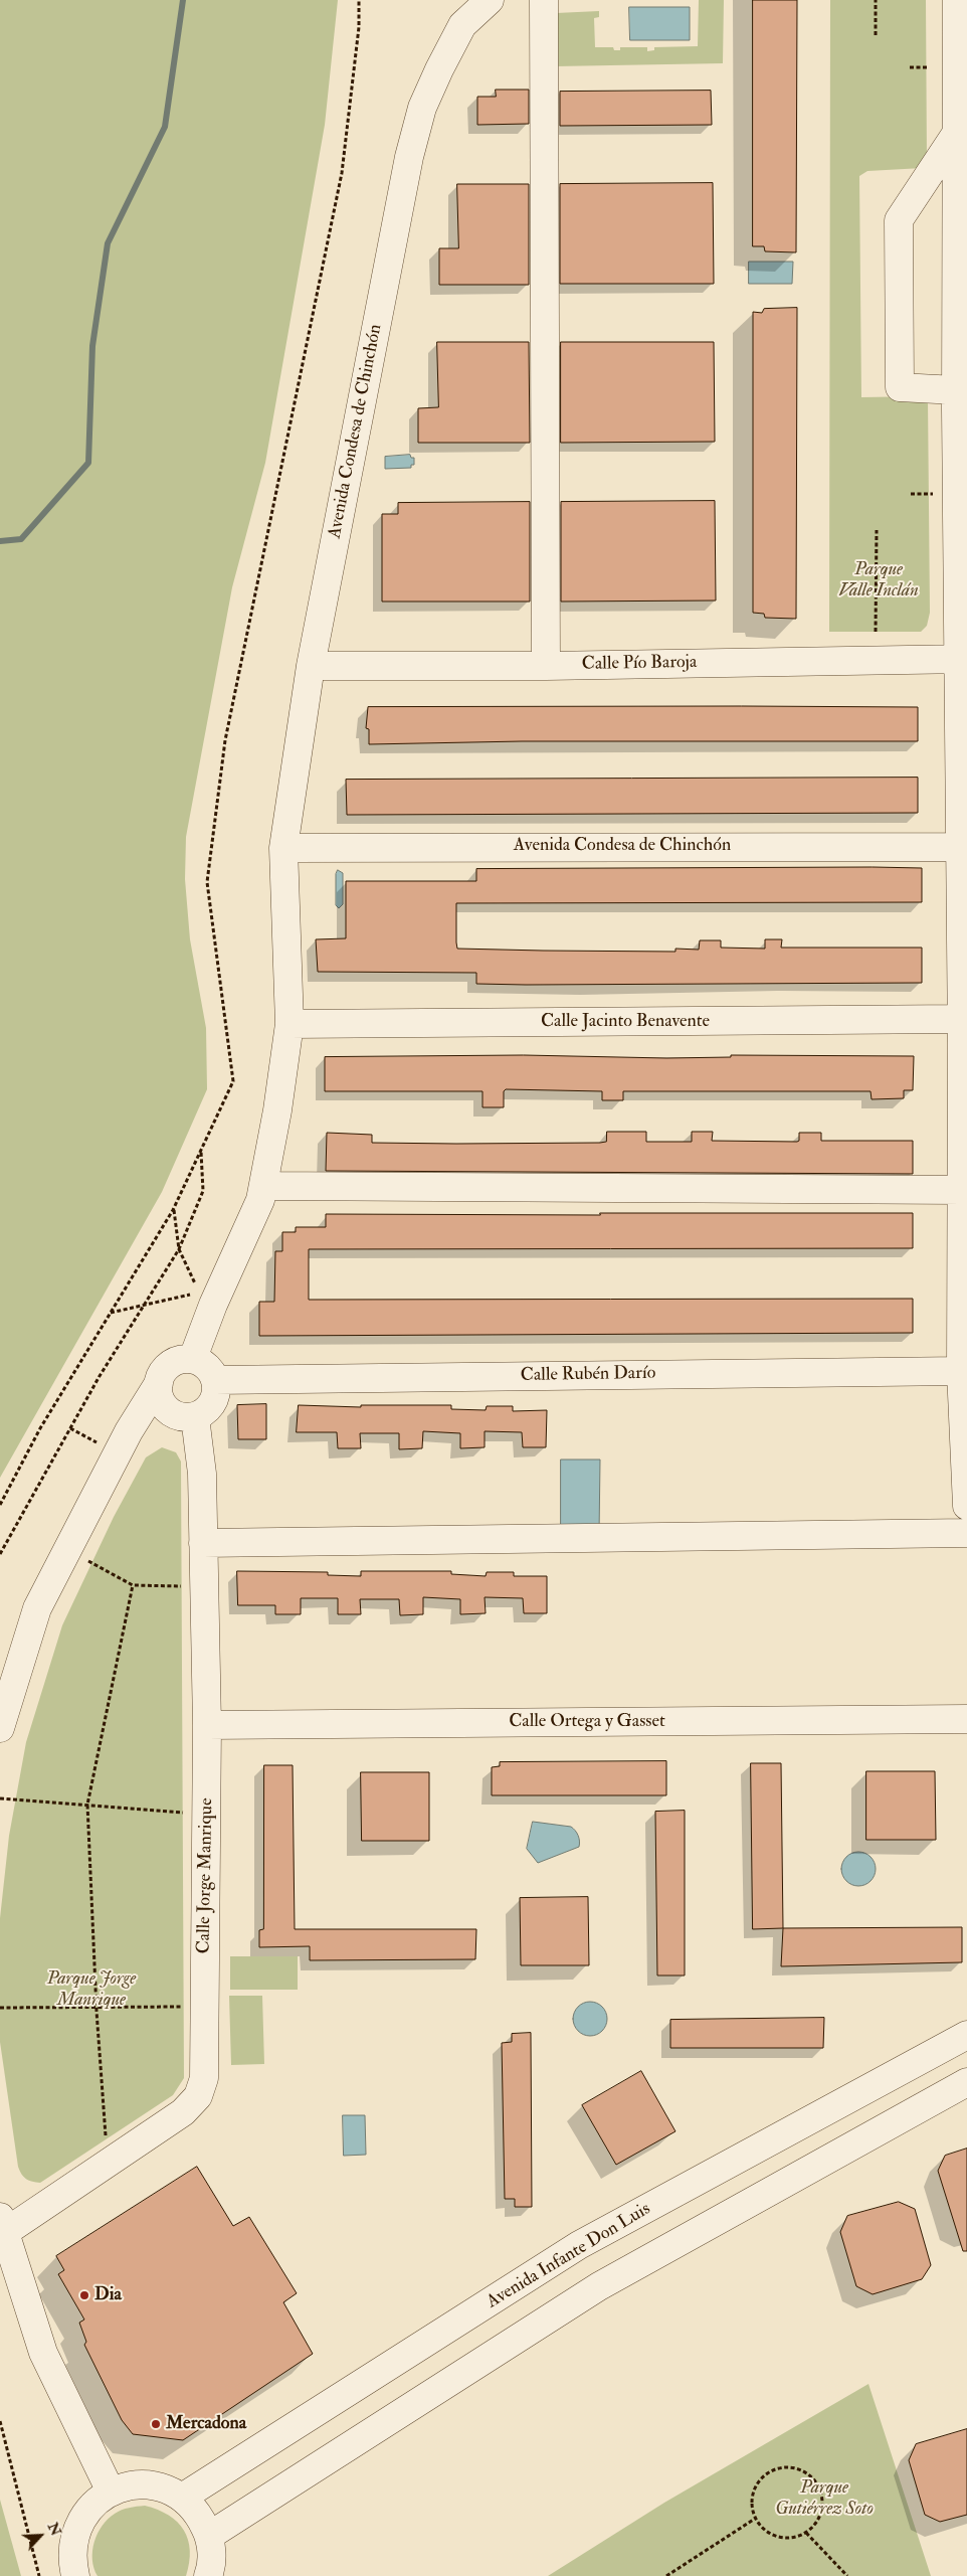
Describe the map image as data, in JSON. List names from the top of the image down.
{
  "streets": {
    "street": [
      "Avenida Condesa de Chinchón",
      "Calle Pío Baroja",
      "Calle Jacinto Benavente",
      "Calle Rubén Darío",
      "Calle Ortega y Gasset",
      "Calle Jorge Manrique",
      "Avenida Infante Don Luis"
    ]
  },
  "crossings": [
    ["Avenida Condesa de Chinchón", "Calle Pío Baroja"],
    ["Avenida Condesa de Chinchón", "Calle Jacinto Benavente"],
    ["Avenida Condesa de Chinchón", "Calle Rubén Darío"],
    ["Avenida Condesa de Chinchón", "Calle Jorge Manrique"],
    ["Calle Rubén Darío", "Calle Jorge Manrique"],
    ["Calle Ortega y Gasset", "Calle Jorge Manrique"]
  ],
  "parks": ["Parque Valle Inclán", "Parque Jorge Manrique", "Parque Gutiérrez Soto"],
  "places": ["Dia", "Mercadona"],
  "north": "top right"
}
